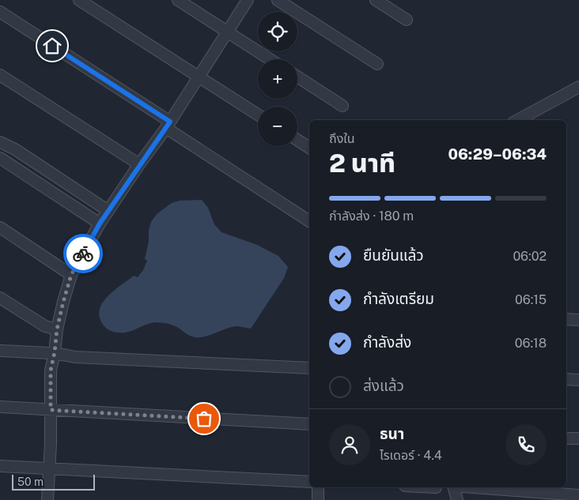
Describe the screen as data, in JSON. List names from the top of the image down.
{
  "scale_bar": "50 m",
  "page": {
    "map_buttons": ["+", "−"],
    "heading": ["2 นาที", "ถึงใน", "06:29–06:34"],
    "panel": ["ธนา", "ไรเดอร์ · 4.4"],
    "bar": "กำลังส่ง · 180 m",
    "list": [
      ["ยืนยันแล้ว", "06:02"],
      ["กำลังเตรียม", "06:15"],
      ["กำลังส่ง", "06:18"],
      "ส่งแล้ว"
    ],
    "scale": "50 m"
  }
}
